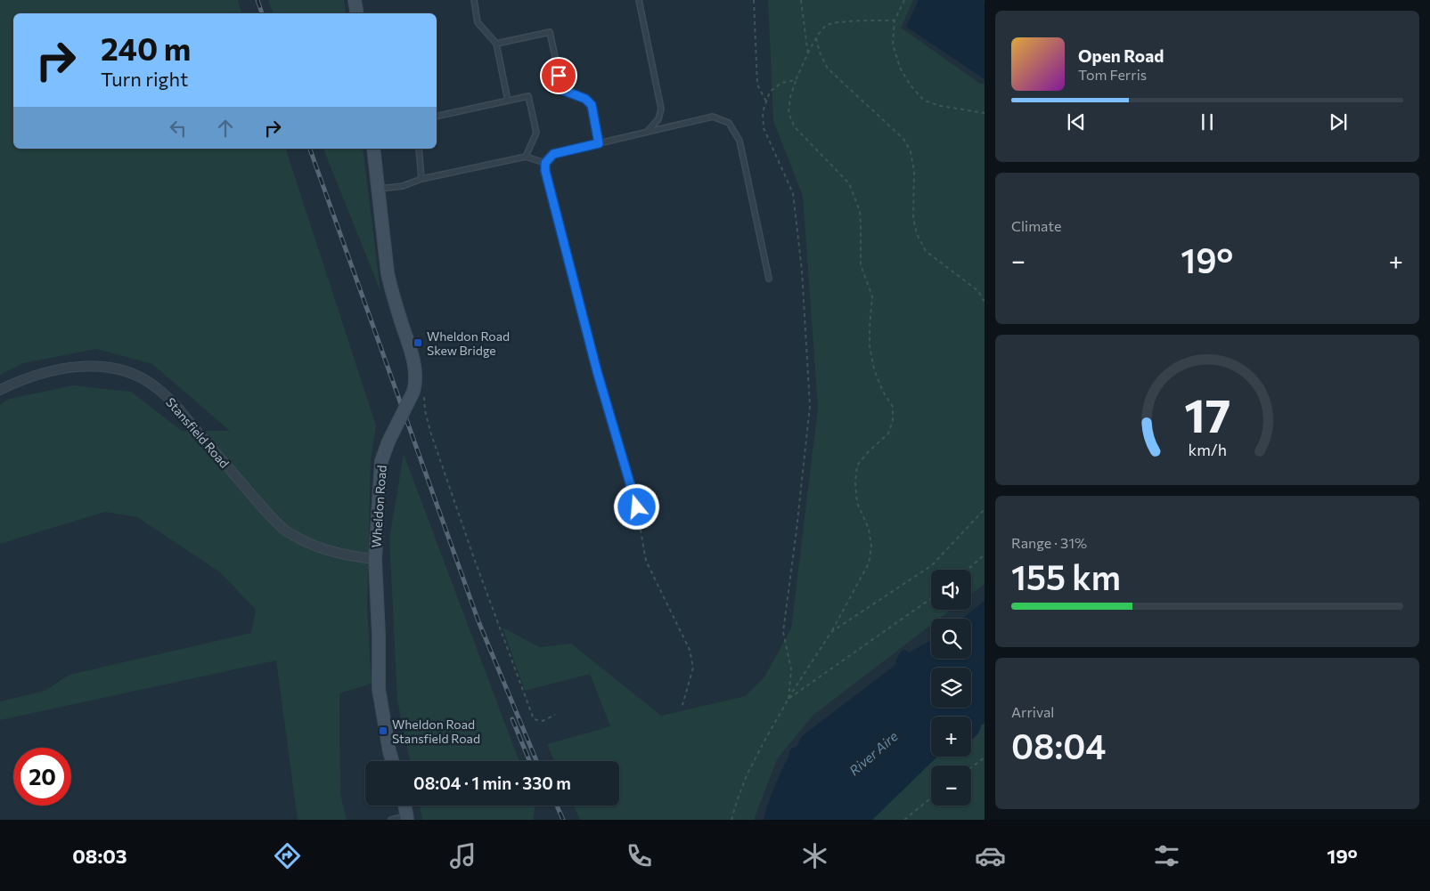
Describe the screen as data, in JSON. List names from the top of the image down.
{
  "streets": {
    "street": ["Stansfield Road", "Wheldon Road"]
  },
  "crossings": [
    ["Stansfield Road", "Wheldon Road"]
  ],
  "water": ["River Aire"],
  "places": {
    "transit": ["Wheldon Road Skew Bridge", "Wheldon Road Stansfield Road"]
  },
  "page": {
    "turn": ["240 m", "Turn right"],
    "song": ["Open Road", "Tom Ferris"],
    "tile": [
      "Climate",
      ["Range · 31%", "155 km"],
      ["Arrival", "08:04"]
    ],
    "heat": ["−", "19°", "+"],
    "map_buttons": ["+", "−"],
    "limit": "20",
    "trip": "08:04 · 1 min · 330 m",
    "tabs": ["08:03", "19°"],
    "gauge": ["17", "km/h"]
  }
}
